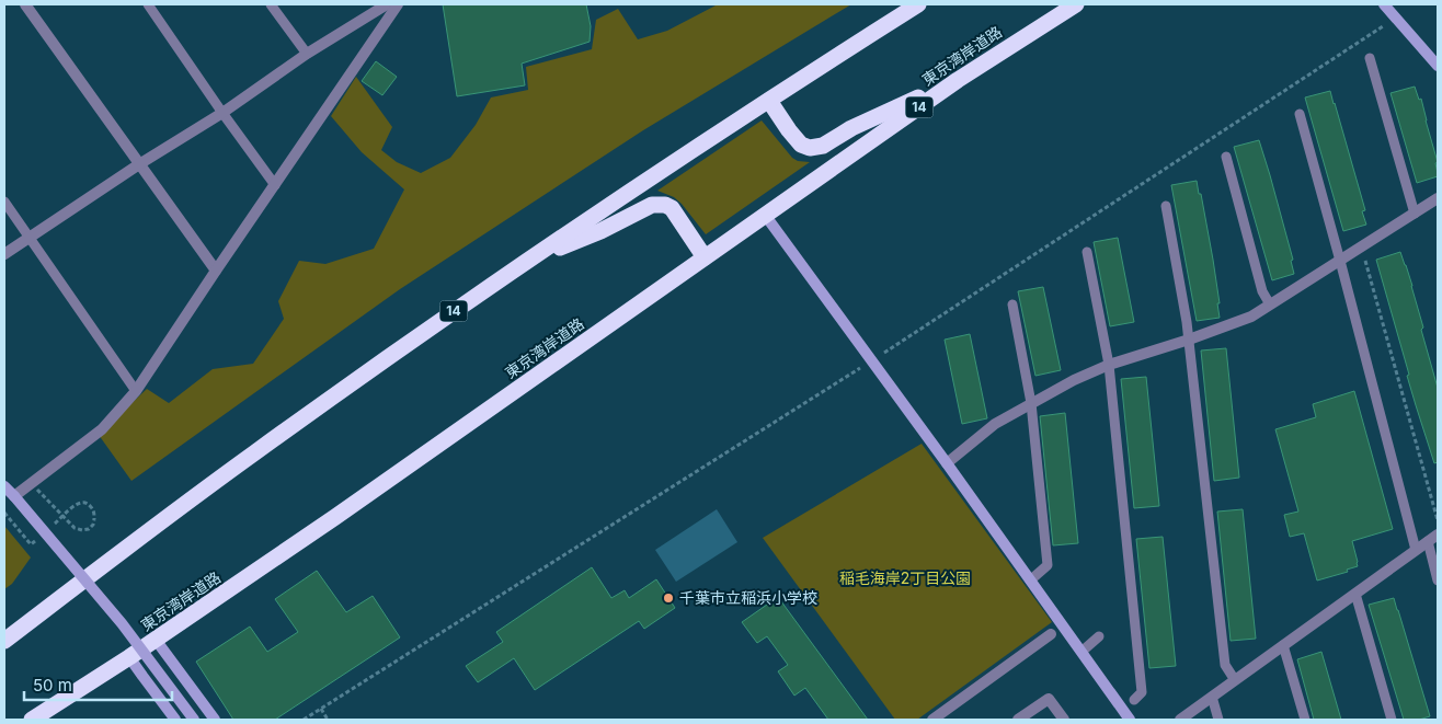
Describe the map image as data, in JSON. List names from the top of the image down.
{
  "streets": {
    "highway": ["東京湾岸道路", "14"]
  },
  "parks": ["稲毛海岸2丁目公園"],
  "places": ["千葉市立稲浜小学校"],
  "scale_bar": "50 m"
}
